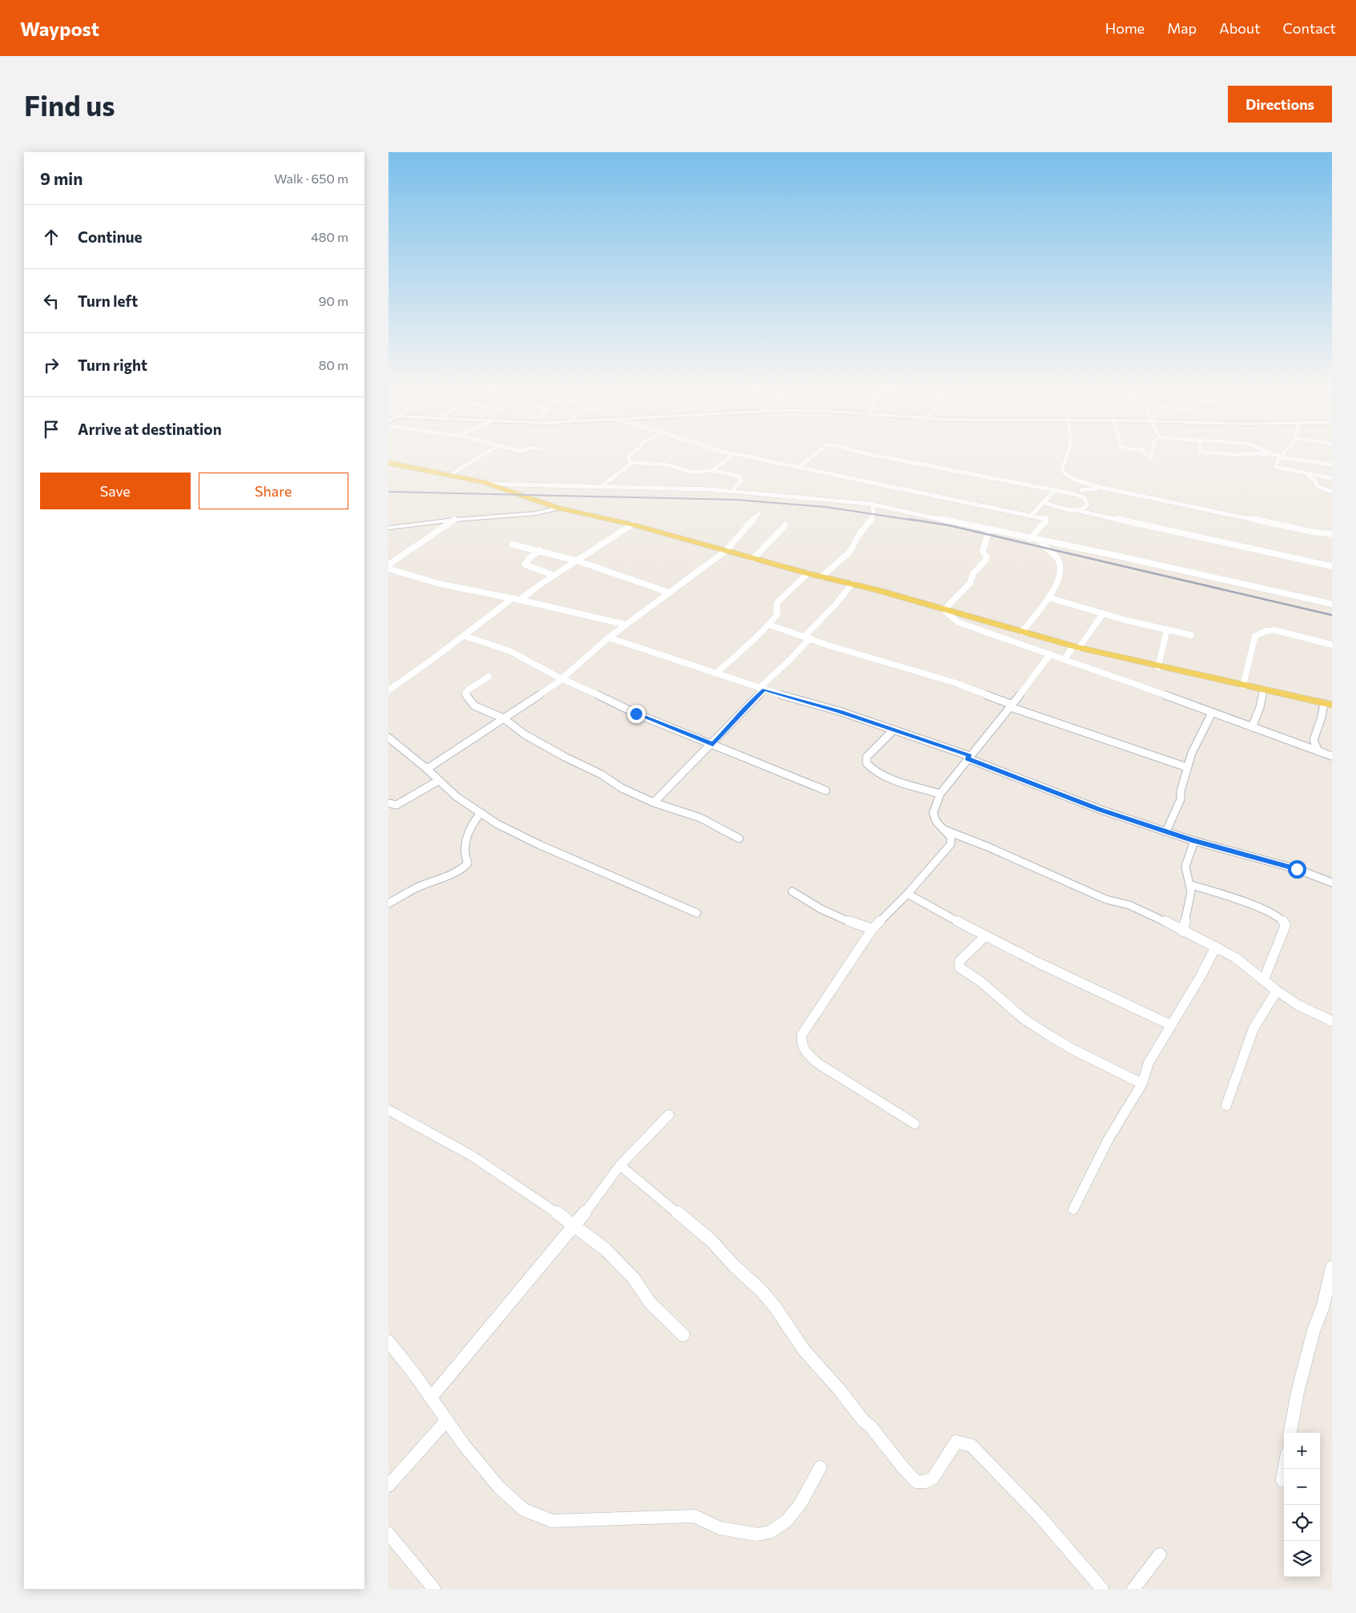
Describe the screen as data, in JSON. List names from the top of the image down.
{
  "page": {
    "header": "Waypost",
    "nav": [
      "Home",
      "Map",
      "About",
      "Contact"
    ],
    "buttons": [
      "Directions",
      ["Save", "Share"]
    ],
    "title": "Find us",
    "heading": ["9 min", "Walk · 650 m"],
    "list": [
      ["Continue", "480 m"],
      ["Turn left", "90 m"],
      ["Turn right", "80 m"],
      "Arrive at destination"
    ],
    "map_buttons": ["+", "−"]
  }
}
